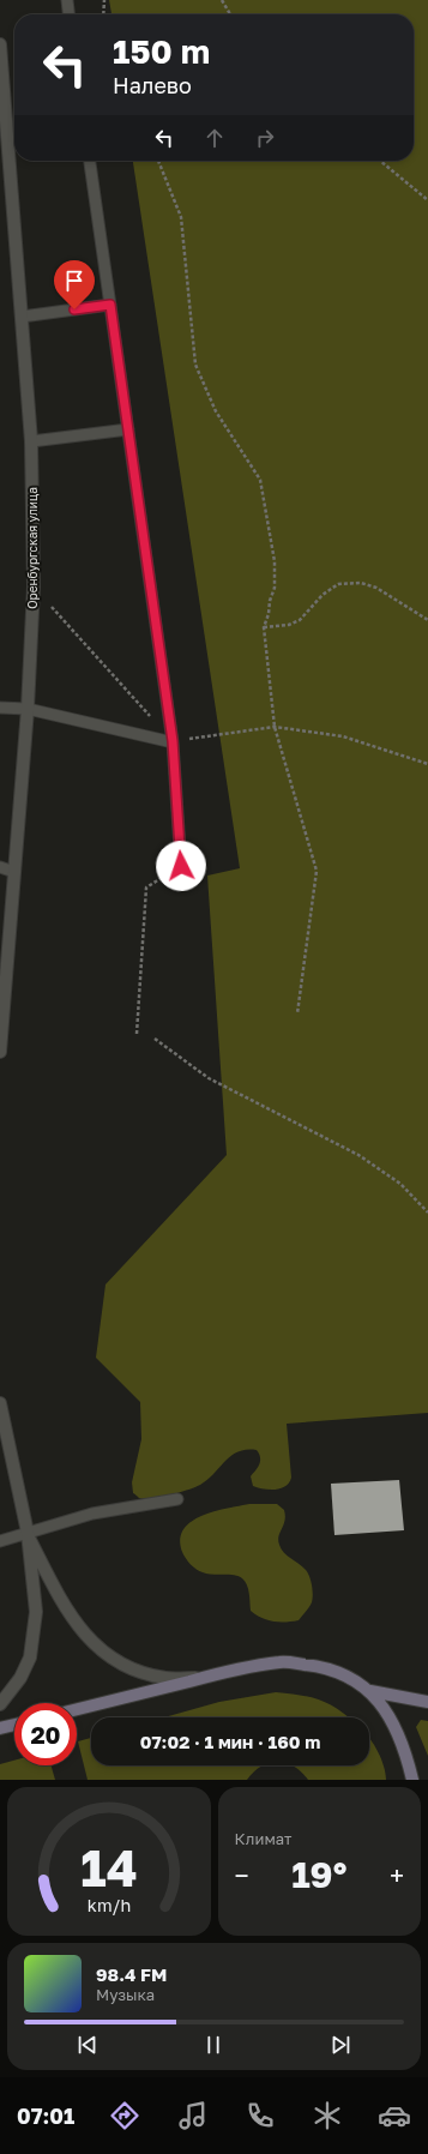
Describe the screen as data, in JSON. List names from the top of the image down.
{
  "streets": {
    "street": ["Оренбургская улица"]
  },
  "page": {
    "turn": ["150 m", "Налево"],
    "limit": "20",
    "trip": "07:02 · 1 мин · 160 m",
    "tile": "Климат",
    "heat": ["−", "19°", "+"],
    "song": ["98.4 FM", "Музыка"],
    "tabs": "07:01",
    "gauge": ["14", "km/h"]
  }
}
